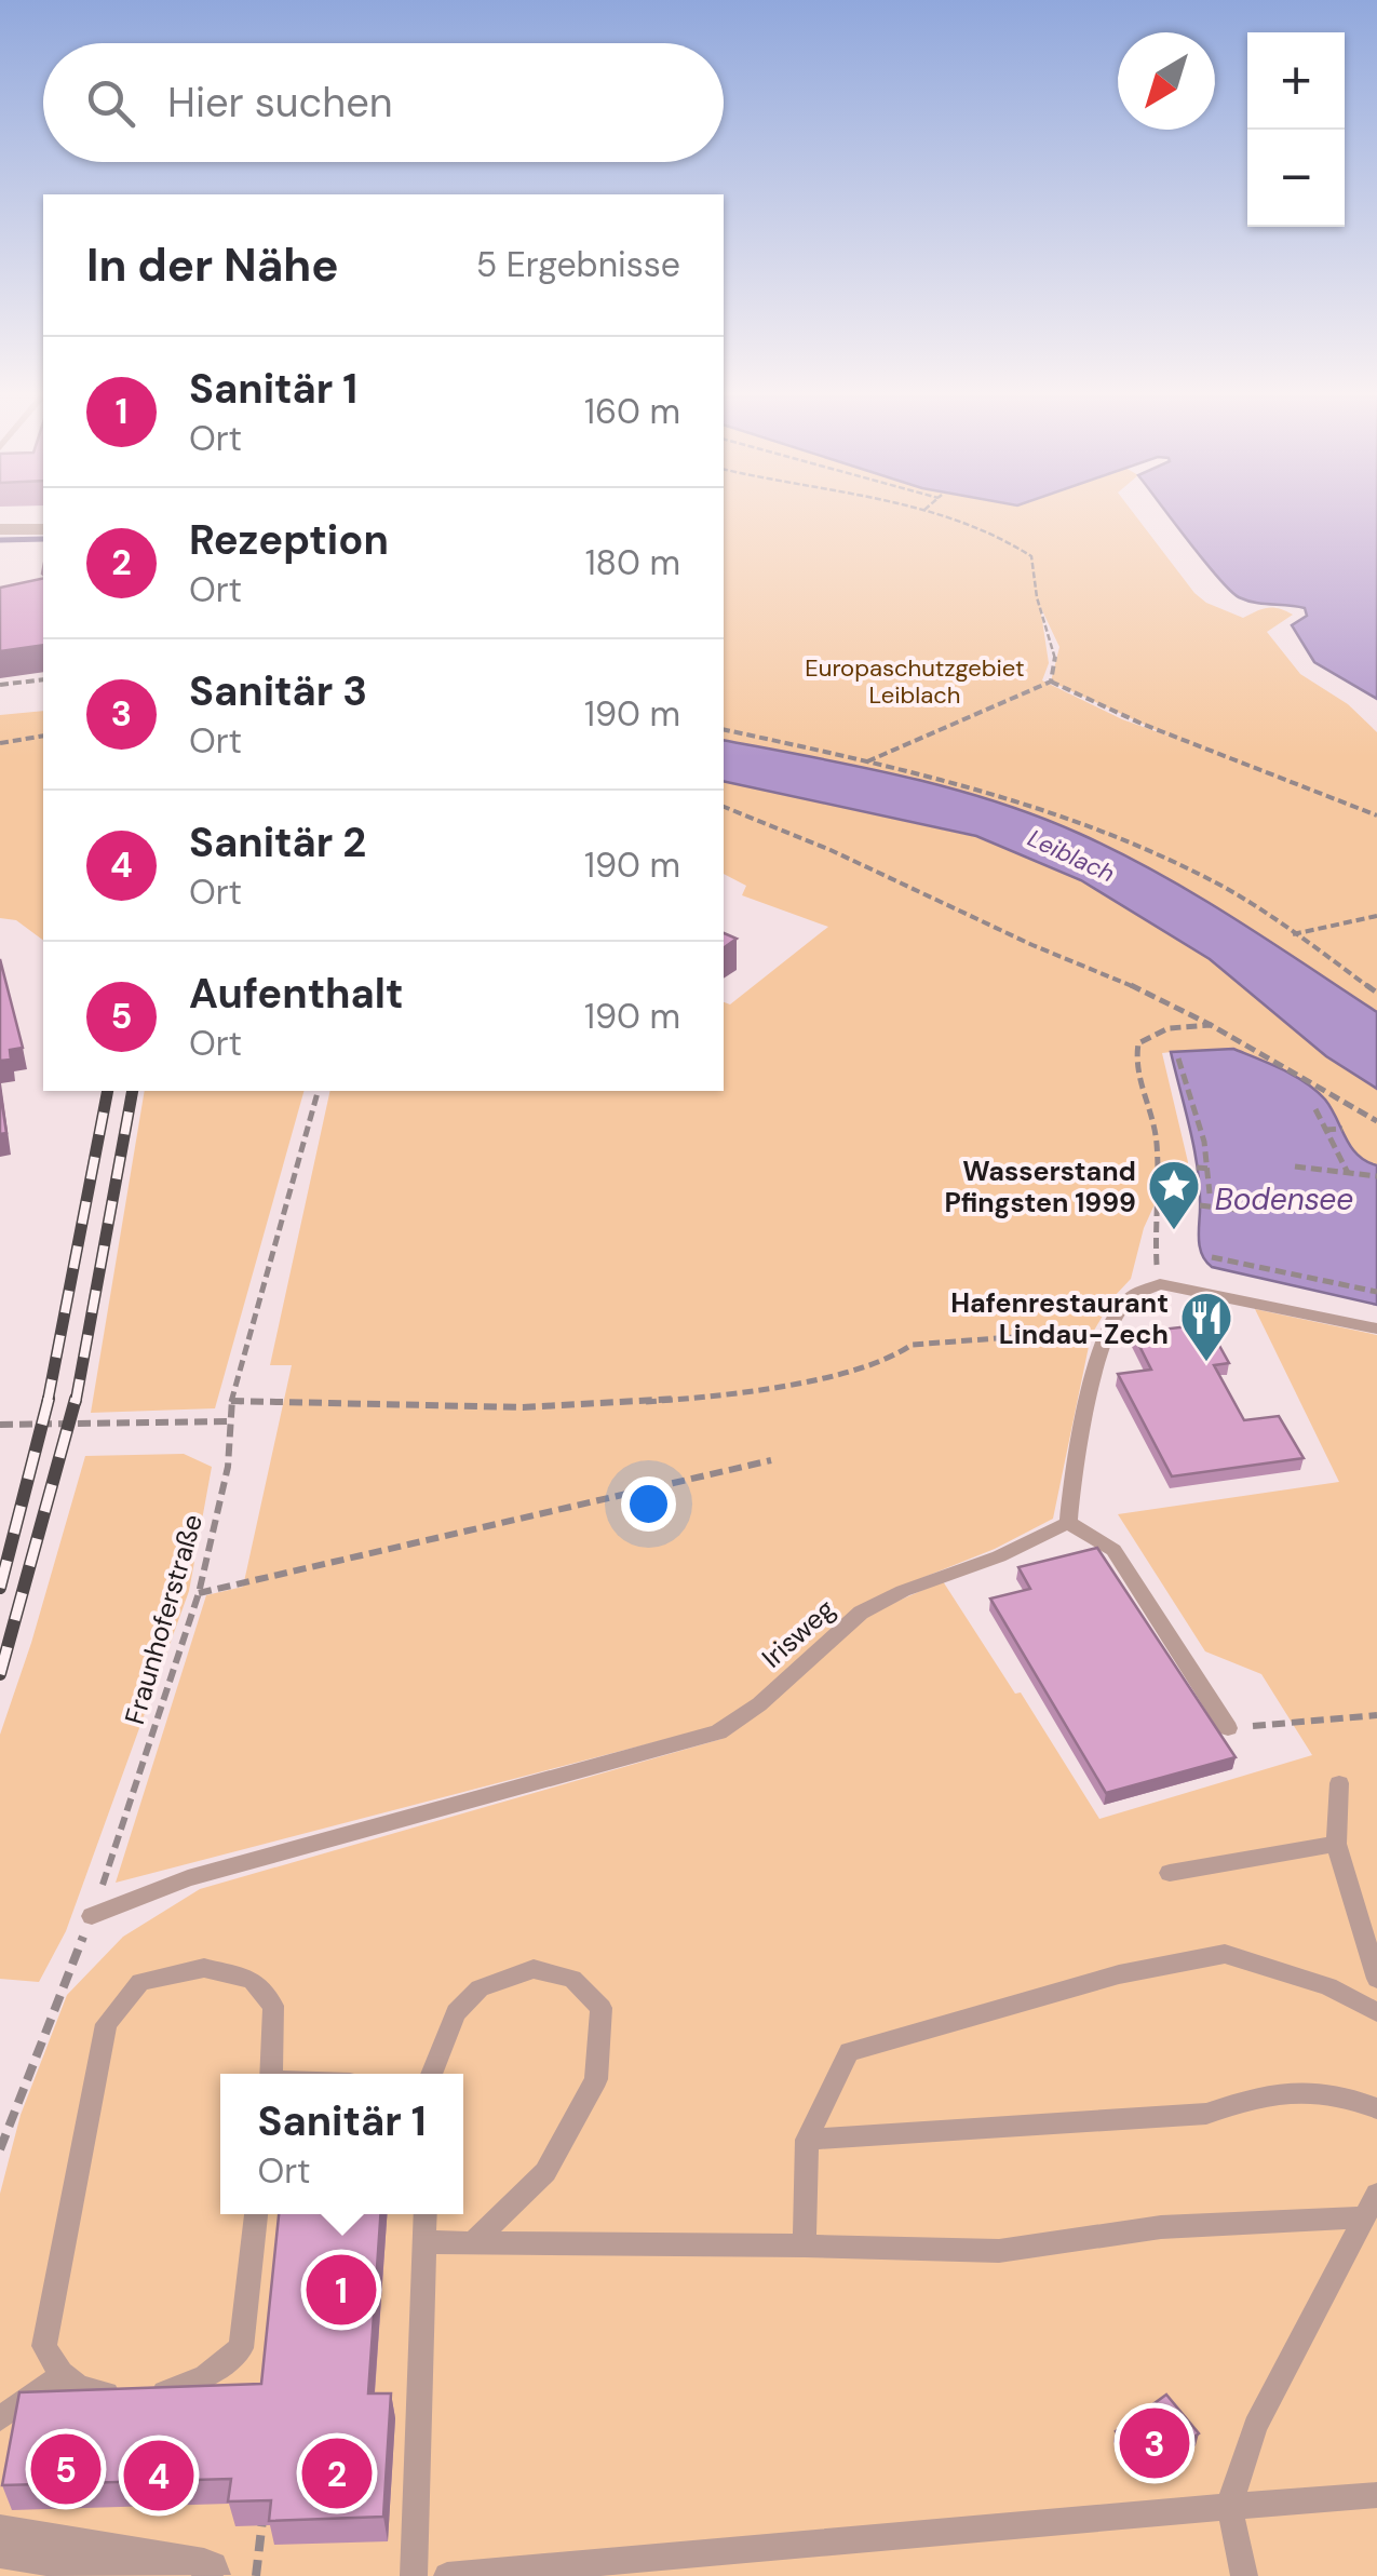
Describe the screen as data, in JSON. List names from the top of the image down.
{
  "streets": {
    "lane": ["Irisweg"],
    "path": ["Fraunhoferstraße"]
  },
  "crossings": [
    ["Fraunhoferstraße", "Irisweg"]
  ],
  "water": ["Leiblach", "Bodensee"],
  "parks": ["Europaschutzgebiet Leiblach"],
  "places": {
    "place": ["Wasserstand Pfingsten 1999"],
    "restaurant": ["Hafenrestaurant Lindau-Zech"]
  },
  "north": "bottom left",
  "page": {
    "map_buttons": ["+", "−"],
    "search": "Hier suchen",
    "heading": ["In der Nähe", "5 Ergebnisse"],
    "list": [
      {
        "mark": "1",
        "name": "Sanitär 1",
        "note": "Ort",
        "value": "160 m"
      },
      {
        "mark": "2",
        "name": "Rezeption",
        "note": "Ort",
        "value": "180 m"
      },
      {
        "mark": "3",
        "name": "Sanitär 3",
        "note": "Ort",
        "value": "190 m"
      },
      {
        "mark": "4",
        "name": "Sanitär 2",
        "note": "Ort",
        "value": "190 m"
      },
      {
        "mark": "5",
        "name": "Aufenthalt",
        "note": "Ort",
        "value": "190 m"
      }
    ],
    "popup": ["Sanitär 1", "Ort"],
    "pins": [
      "1",
      "3",
      "5",
      "2",
      "4"
    ]
  }
}
